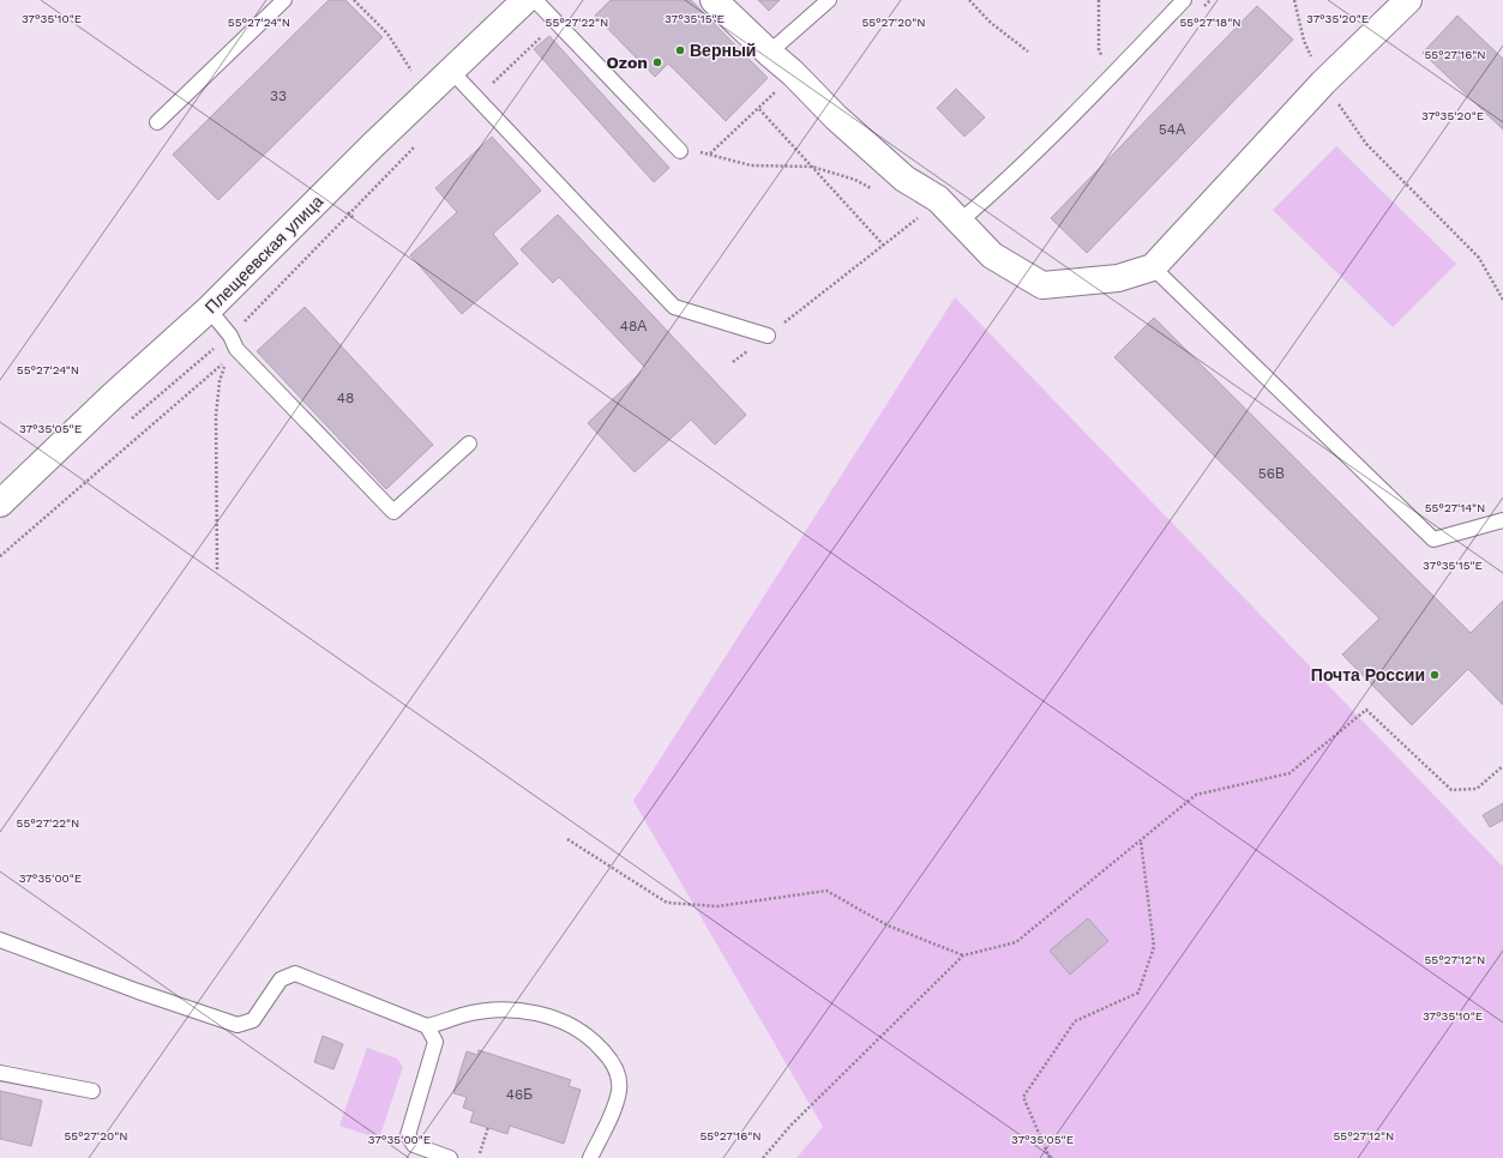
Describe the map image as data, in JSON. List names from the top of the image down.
{
  "streets": {
    "street": ["Плещеевская улица"]
  },
  "places": ["Верный", "Ozon", "Почта России"],
  "house_numbers": [
    "33",
    "54А",
    "48А",
    "48",
    "56В",
    "46Б"
  ],
  "coordinates": [
    "37°35'20\"E",
    "37°35'10\"E",
    "37°35'15\"E",
    "55°27'24\"N",
    "55°27'22\"N",
    "55°27'20\"N",
    "55°27'18\"N",
    "55°27'16\"N",
    "37°35'05\"E",
    "55°27'14\"N",
    "37°35'00\"E",
    "55°27'12\"N"
  ]
}
